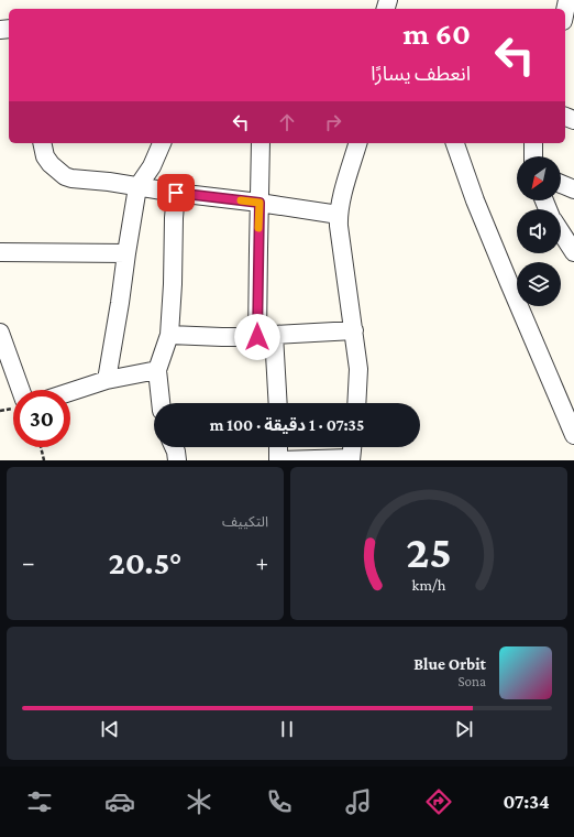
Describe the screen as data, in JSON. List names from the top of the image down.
{
  "north": "bottom left",
  "page": {
    "turn": ["60 m", "انعطف يسارًا"],
    "limit": "30",
    "trip": "07:35 · 1 دقيقة · 100 m",
    "tile": "التكييف",
    "heat": ["−", "20.5°", "+"],
    "song": ["Blue Orbit", "Sona"],
    "tabs": "07:34",
    "gauge": ["25", "km/h"]
  }
}
